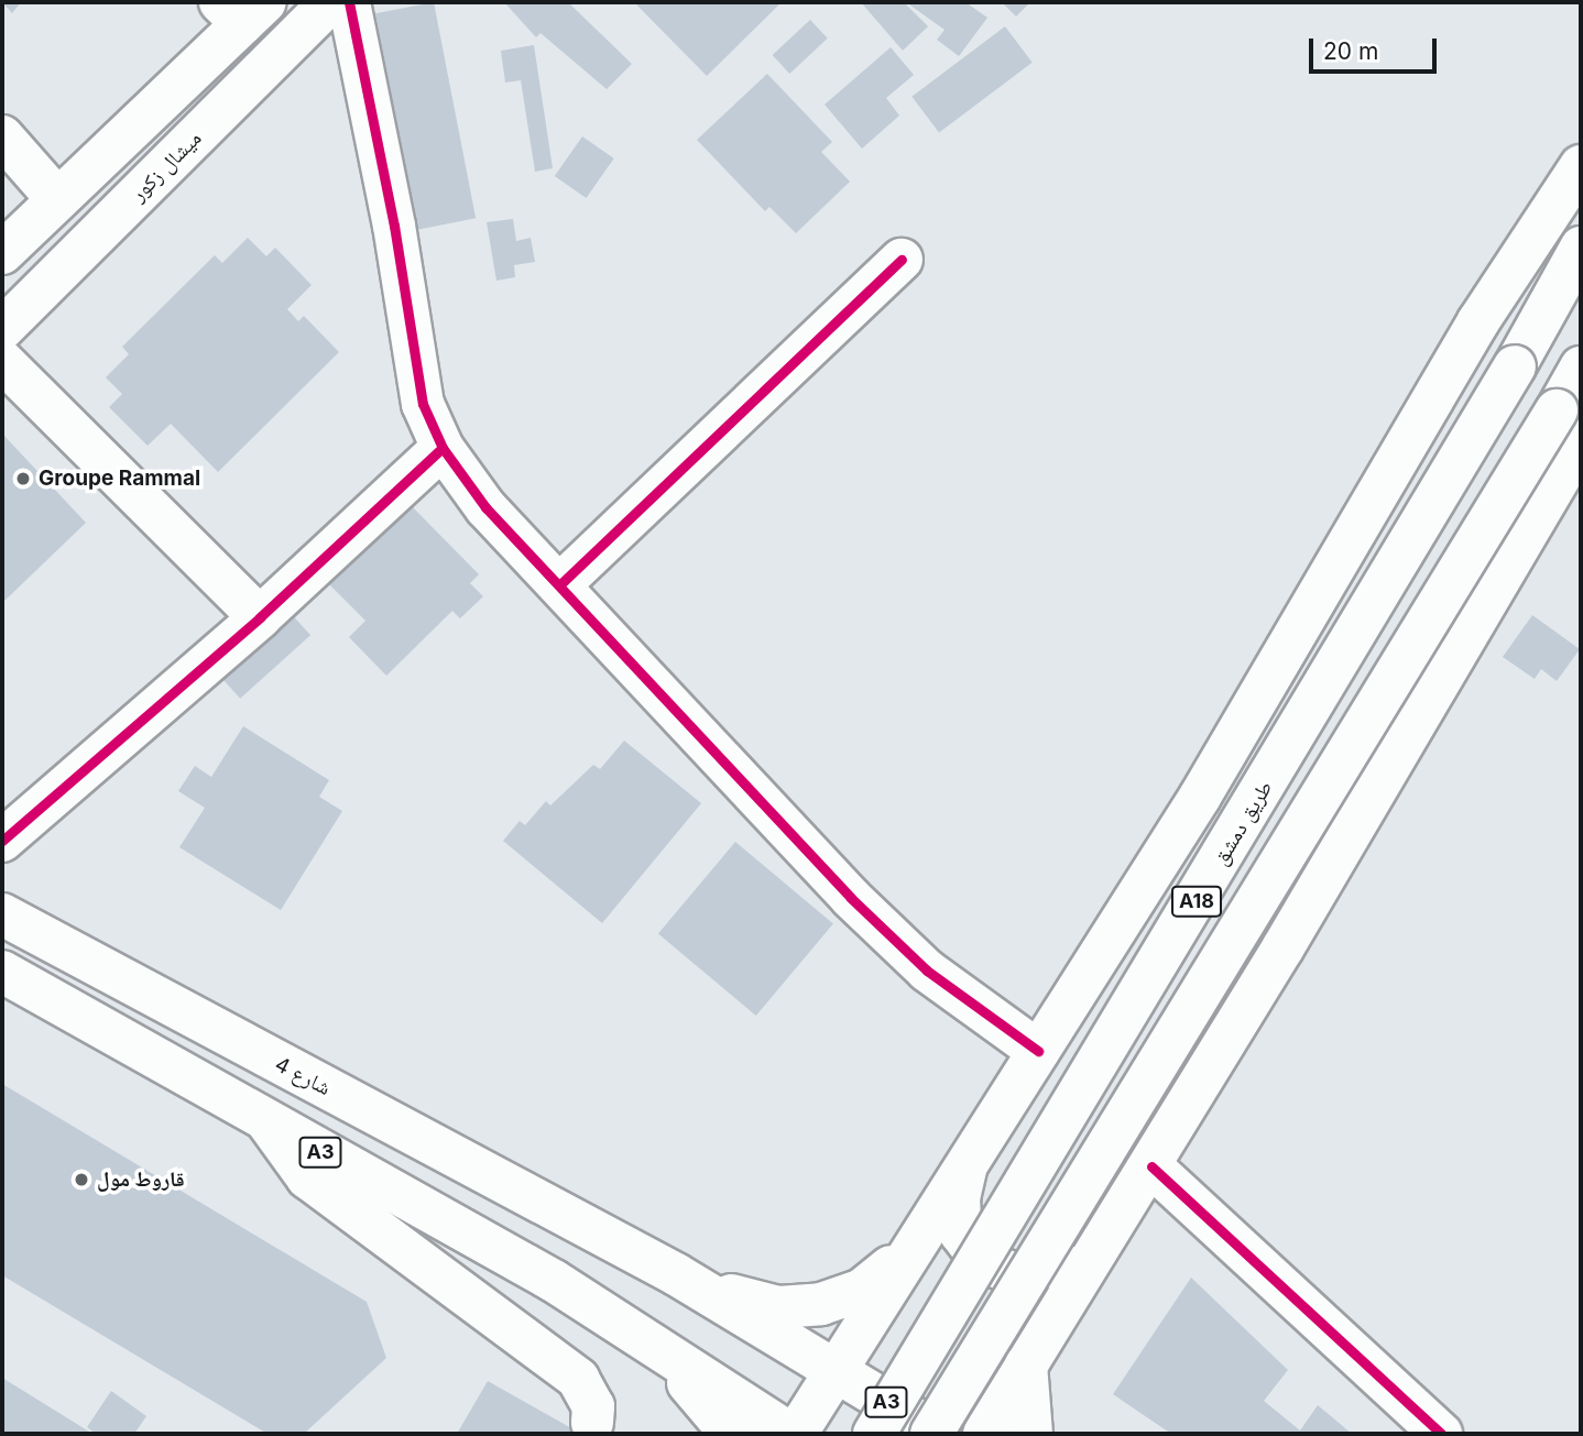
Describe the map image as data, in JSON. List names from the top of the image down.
{
  "streets": {
    "main road": [
      "ميشال زكور",
      "طريق دمشق",
      "A18",
      "شارع 4",
      "A3"
    ]
  },
  "crossings": [
    ["شارع 4", "A3"]
  ],
  "places": ["Groupe Rammal", "قاروط مول"],
  "scale_bar": "20 m"
}
